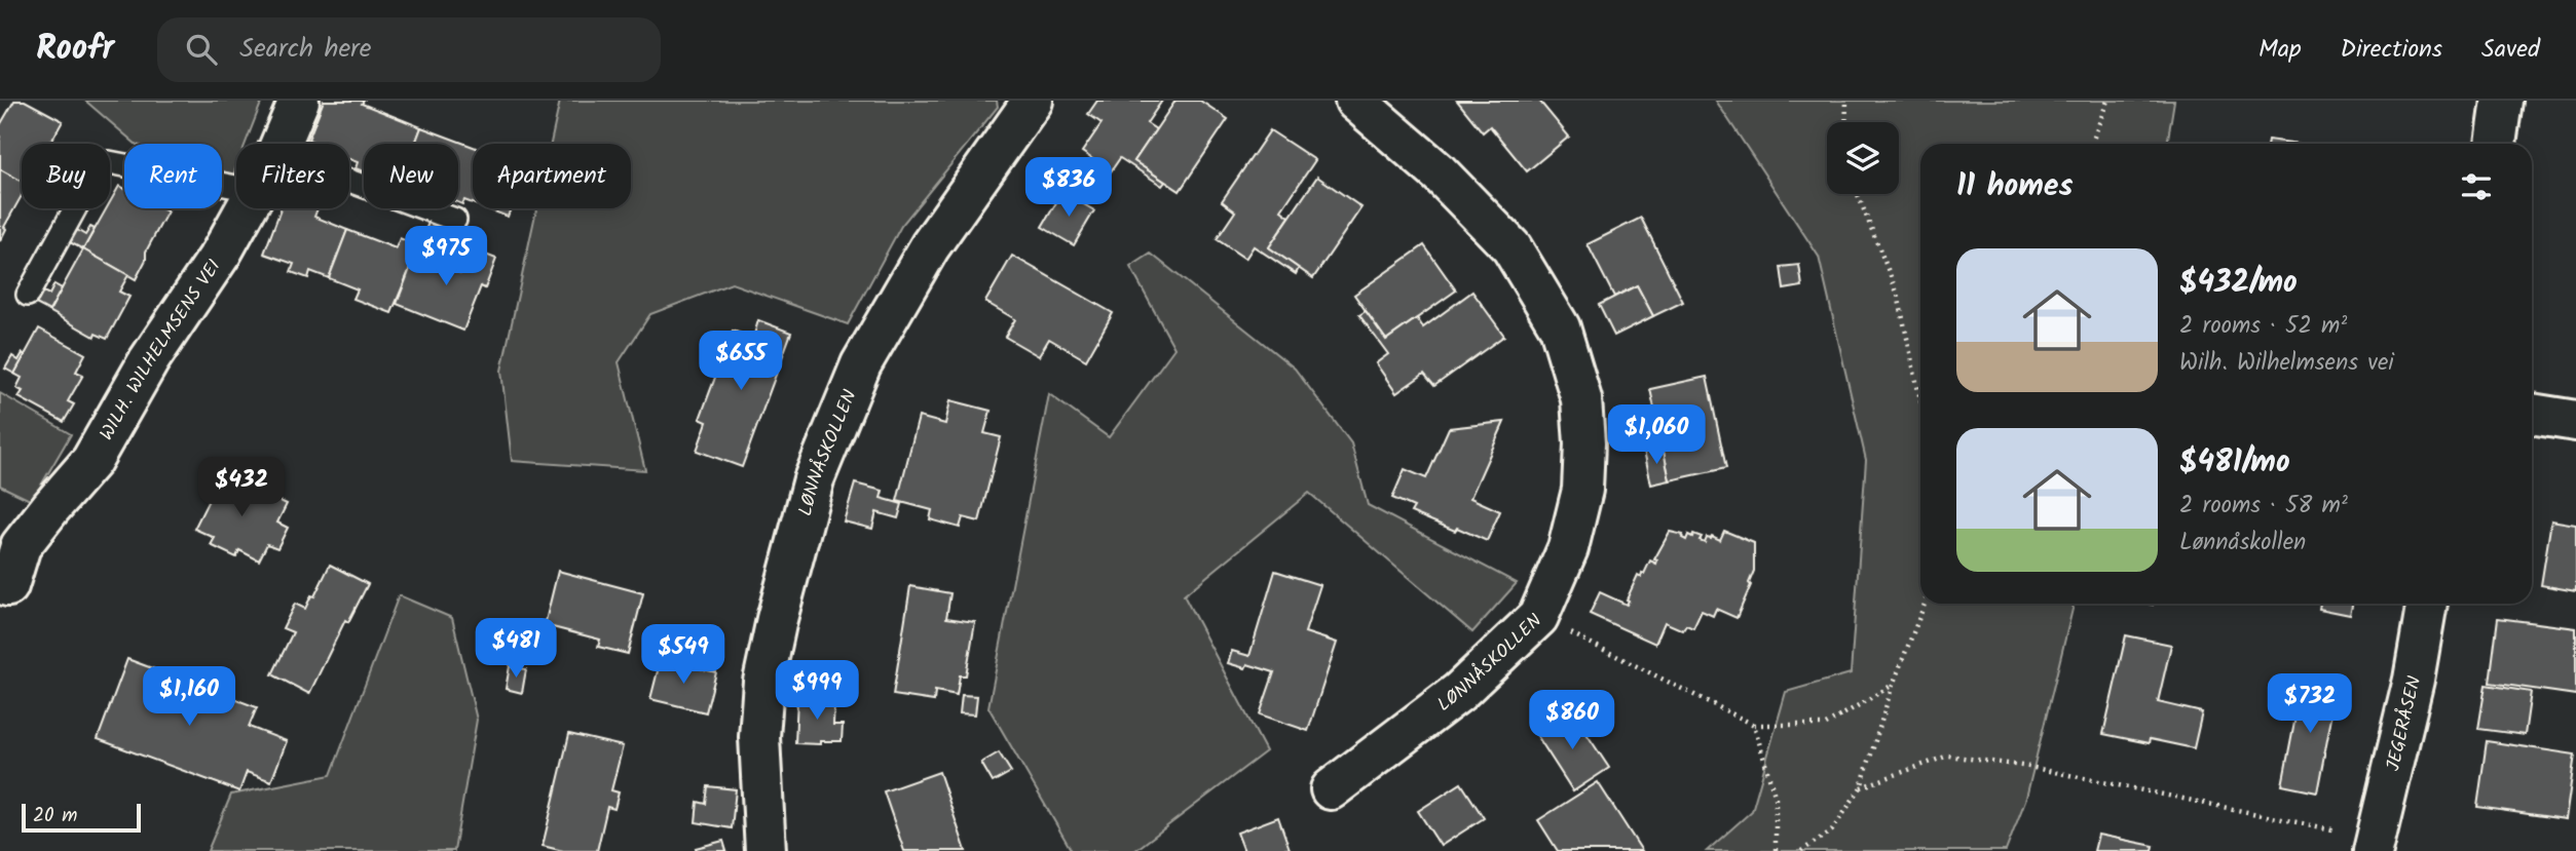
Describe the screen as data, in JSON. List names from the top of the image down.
{
  "streets": {
    "street": ["WILH. WILHELMSENS VEI", "LØNNÅSKOLLEN", "JEGERÅSEN"]
  },
  "scale_bar": "20 m",
  "page": {
    "header": "Roofr",
    "search": "Search here",
    "nav": ["Map", "Directions", "Saved"],
    "chip": [
      "Buy",
      "Rent",
      "Filters",
      "New",
      "Apartment"
    ],
    "heading": "11 homes",
    "price": [
      "$836",
      "$975",
      "$655",
      "$1,060",
      "$432",
      "$481",
      "$549",
      "$999",
      "$1,160",
      "$732",
      "$860"
    ],
    "list": [
      {
        "name": "$432/mo",
        "note": "2 rooms · 52 m² · Wilh. Wilhelmsens vei"
      },
      {
        "name": "$481/mo",
        "note": "2 rooms · 58 m² · Lønnåskollen"
      }
    ],
    "scale": "20 m"
  }
}
